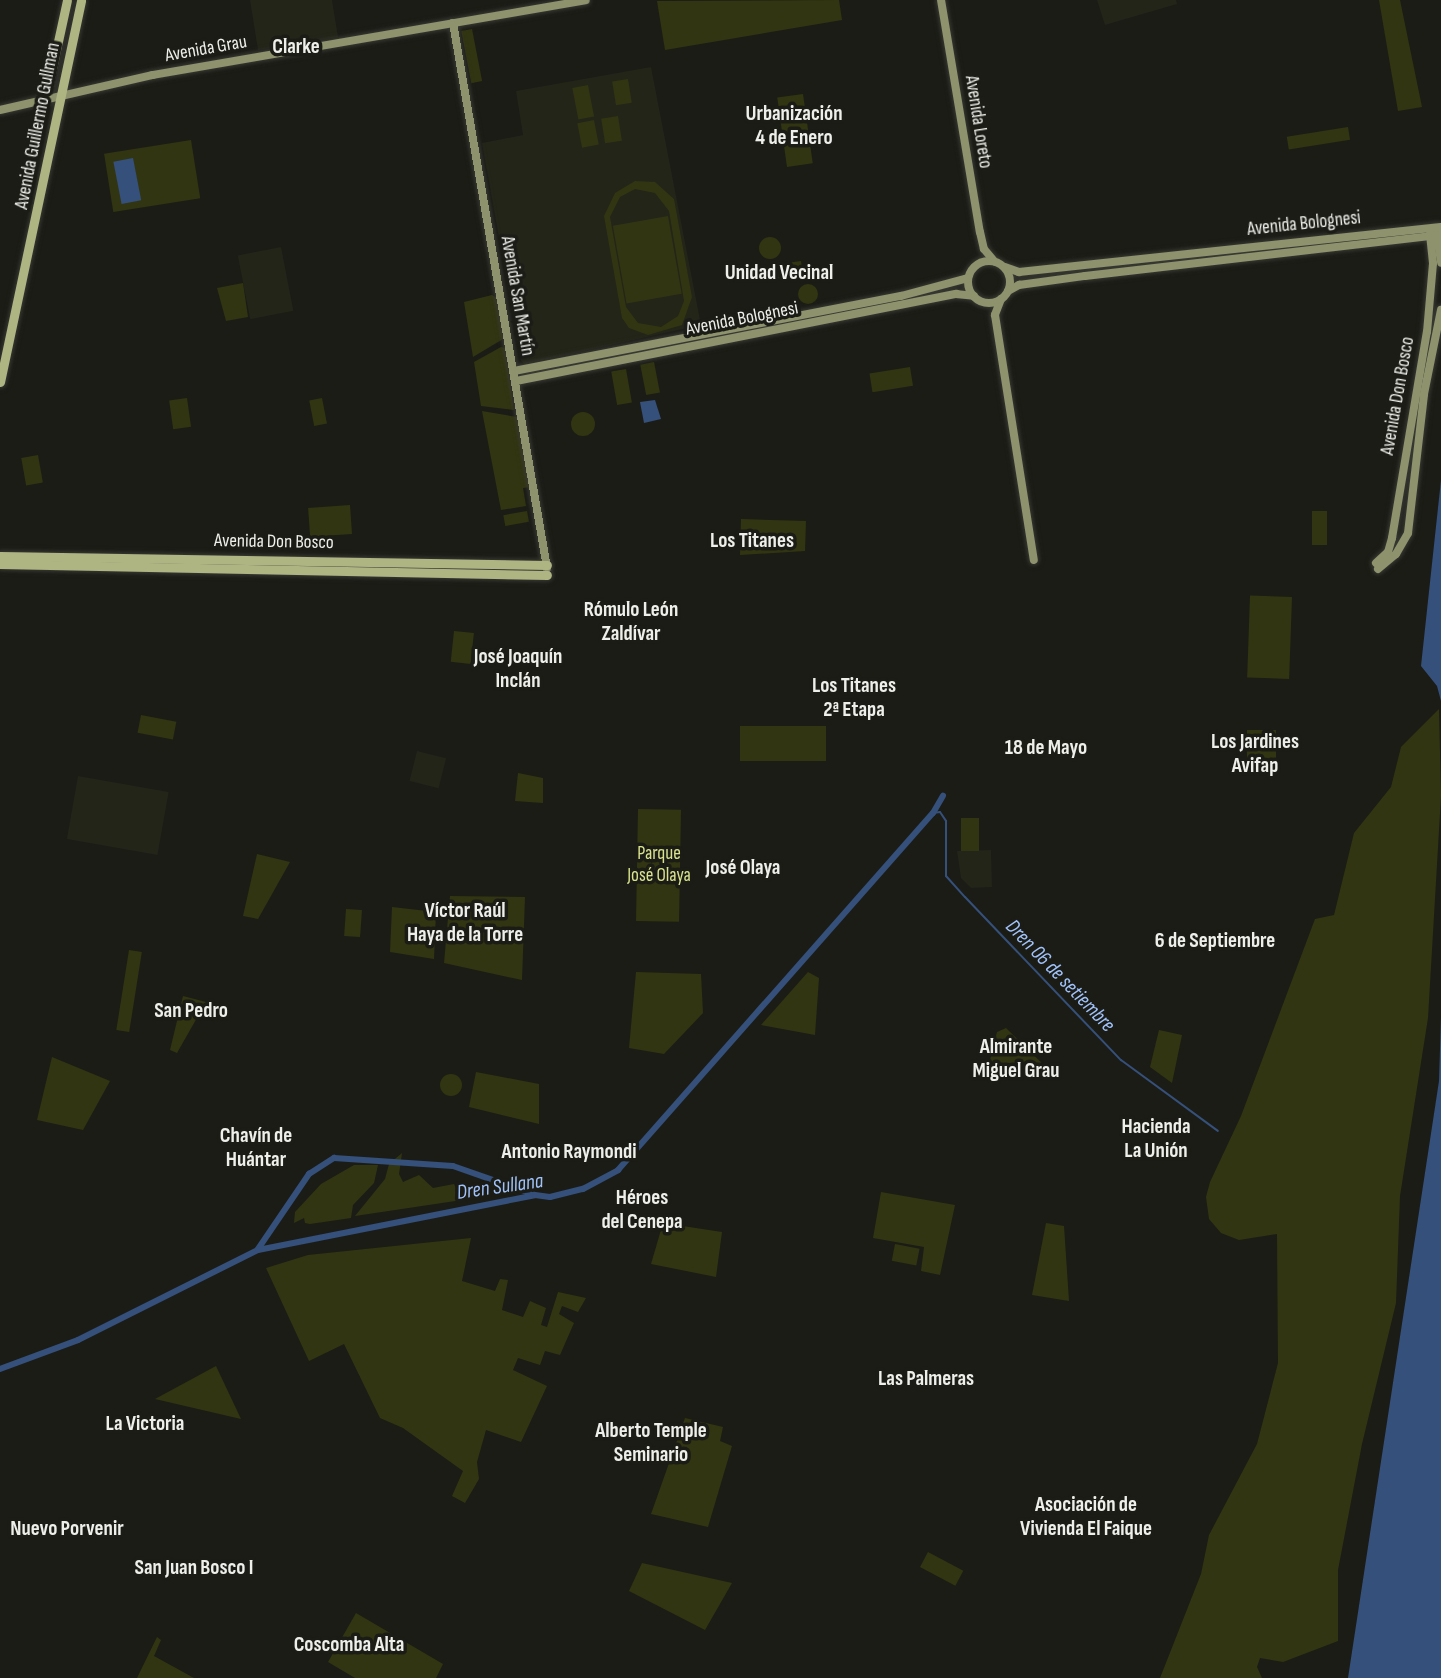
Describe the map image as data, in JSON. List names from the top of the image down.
{
  "streets": {
    "main road": [
      "Avenida Grau",
      "Avenida Loreto",
      "Avenida Guillermo Gullman",
      "Avenida Bolognesi",
      "Avenida San Martín",
      "Avenida Don Bosco"
    ]
  },
  "crossings": [
    ["Avenida Grau", "Avenida Guillermo Gullman"],
    ["Avenida Grau", "Avenida San Martín"],
    ["Avenida Bolognesi", "Avenida San Martín"],
    ["Avenida Bolognesi", "Avenida Don Bosco"],
    ["Avenida San Martín", "Avenida Don Bosco"]
  ],
  "districts": [
    "Clarke",
    "Urbanización 4 de Enero",
    "Unidad Vecinal",
    "Los Titanes",
    "Rómulo León Zaldívar",
    "José Joaquín Inclán",
    "Los Titanes 2ª Etapa",
    "Los Jardines Avifap",
    "18 de Mayo",
    "José Olaya",
    "Víctor Raúl Haya de la Torre",
    "6 de Septiembre",
    "San Pedro",
    "Almirante Miguel Grau",
    "Hacienda La Unión",
    "Chavín de Huántar",
    "Antonio Raymondi",
    "Héroes del Cenepa",
    "Las Palmeras",
    "La Victoria",
    "Alberto Temple Seminario",
    "Asociación de Vivienda El Faique",
    "Nuevo Porvenir",
    "San Juan Bosco I",
    "Coscomba Alta"
  ],
  "water": ["Dren 06 de setiembre", "Dren Sullana"],
  "parks": ["Parque José Olaya"]
}
